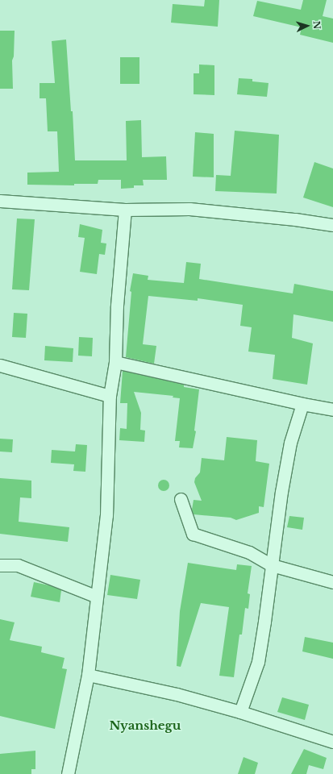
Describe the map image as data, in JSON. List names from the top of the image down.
{
  "districts": ["Nyanshegu"],
  "north": "right"
}
